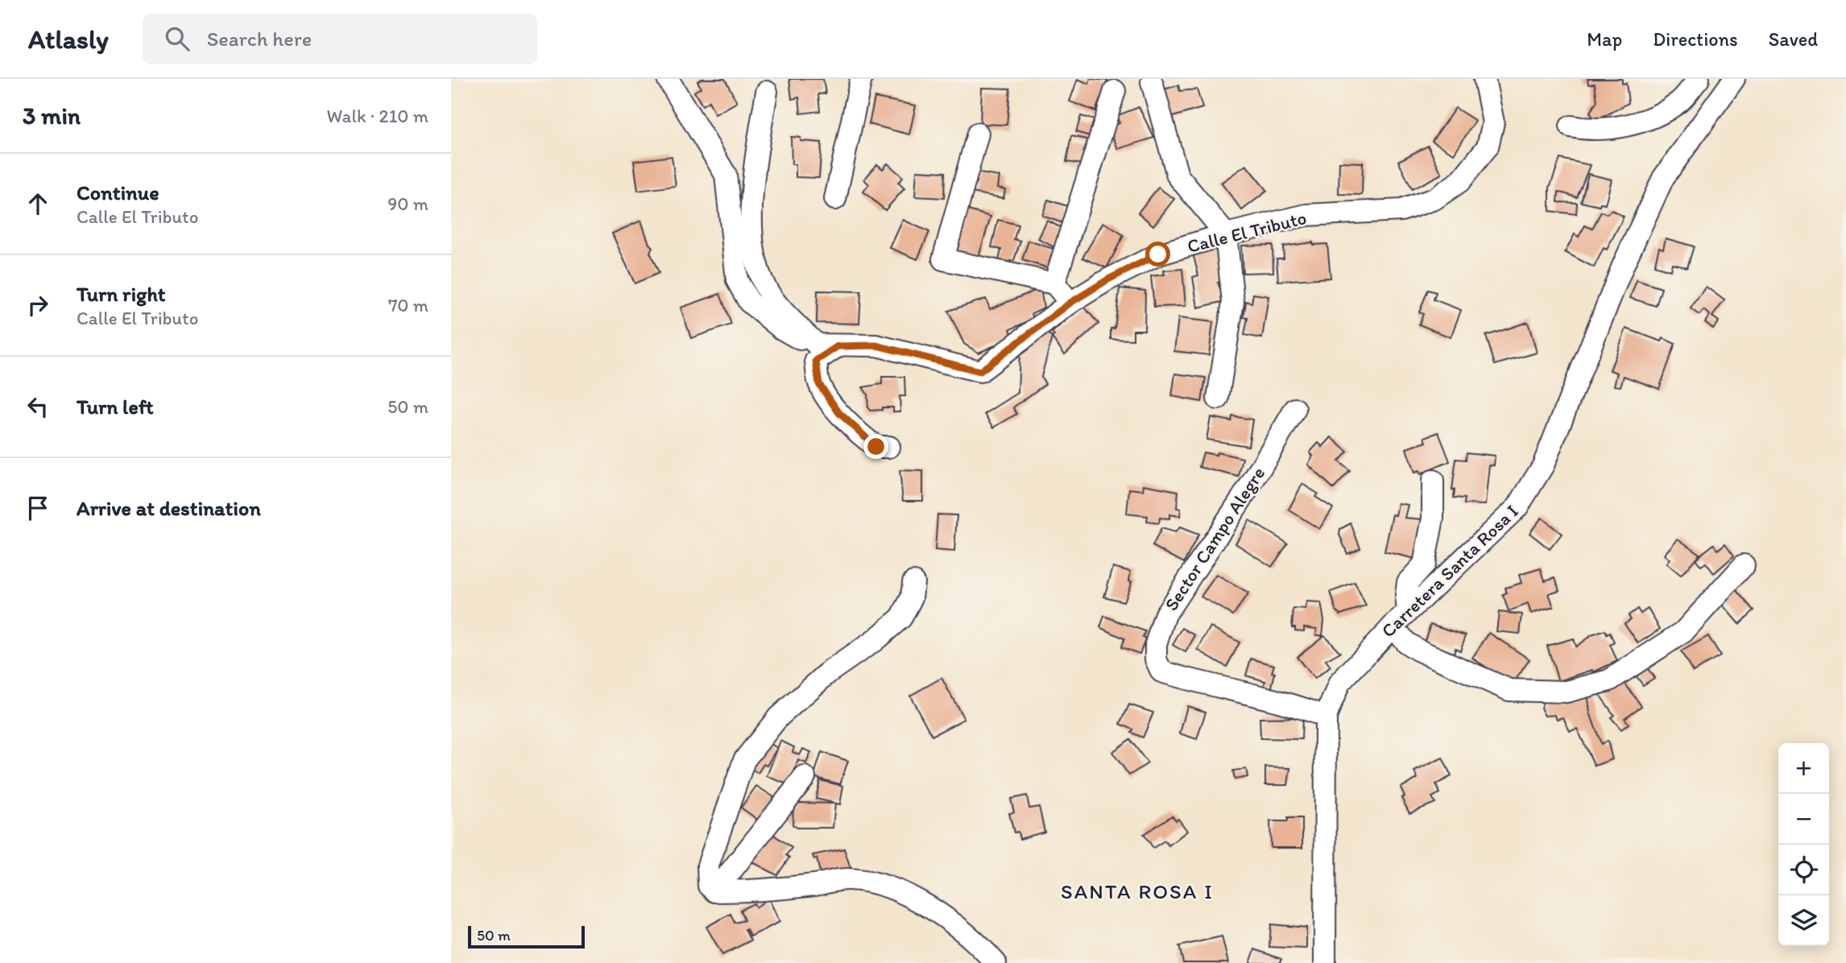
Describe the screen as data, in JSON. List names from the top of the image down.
{
  "streets": {
    "street": ["Calle El Tributo", "Sector Campo Alegre", "Carretera Santa Rosa I"]
  },
  "crossings": [
    ["Sector Campo Alegre", "Carretera Santa Rosa I"]
  ],
  "districts": ["SANTA ROSA I"],
  "scale_bar": "50 m",
  "page": {
    "header": "Atlasly",
    "search": "Search here",
    "nav": ["Map", "Directions", "Saved"],
    "heading": ["3 min", "Walk · 210 m"],
    "list": [
      ["Continue", "Calle El Tributo", "90 m"],
      ["Turn right", "Calle El Tributo", "70 m"],
      ["Turn left", "50 m"],
      "Arrive at destination"
    ],
    "map_buttons": ["+", "−"],
    "scale": "50 m"
  }
}
